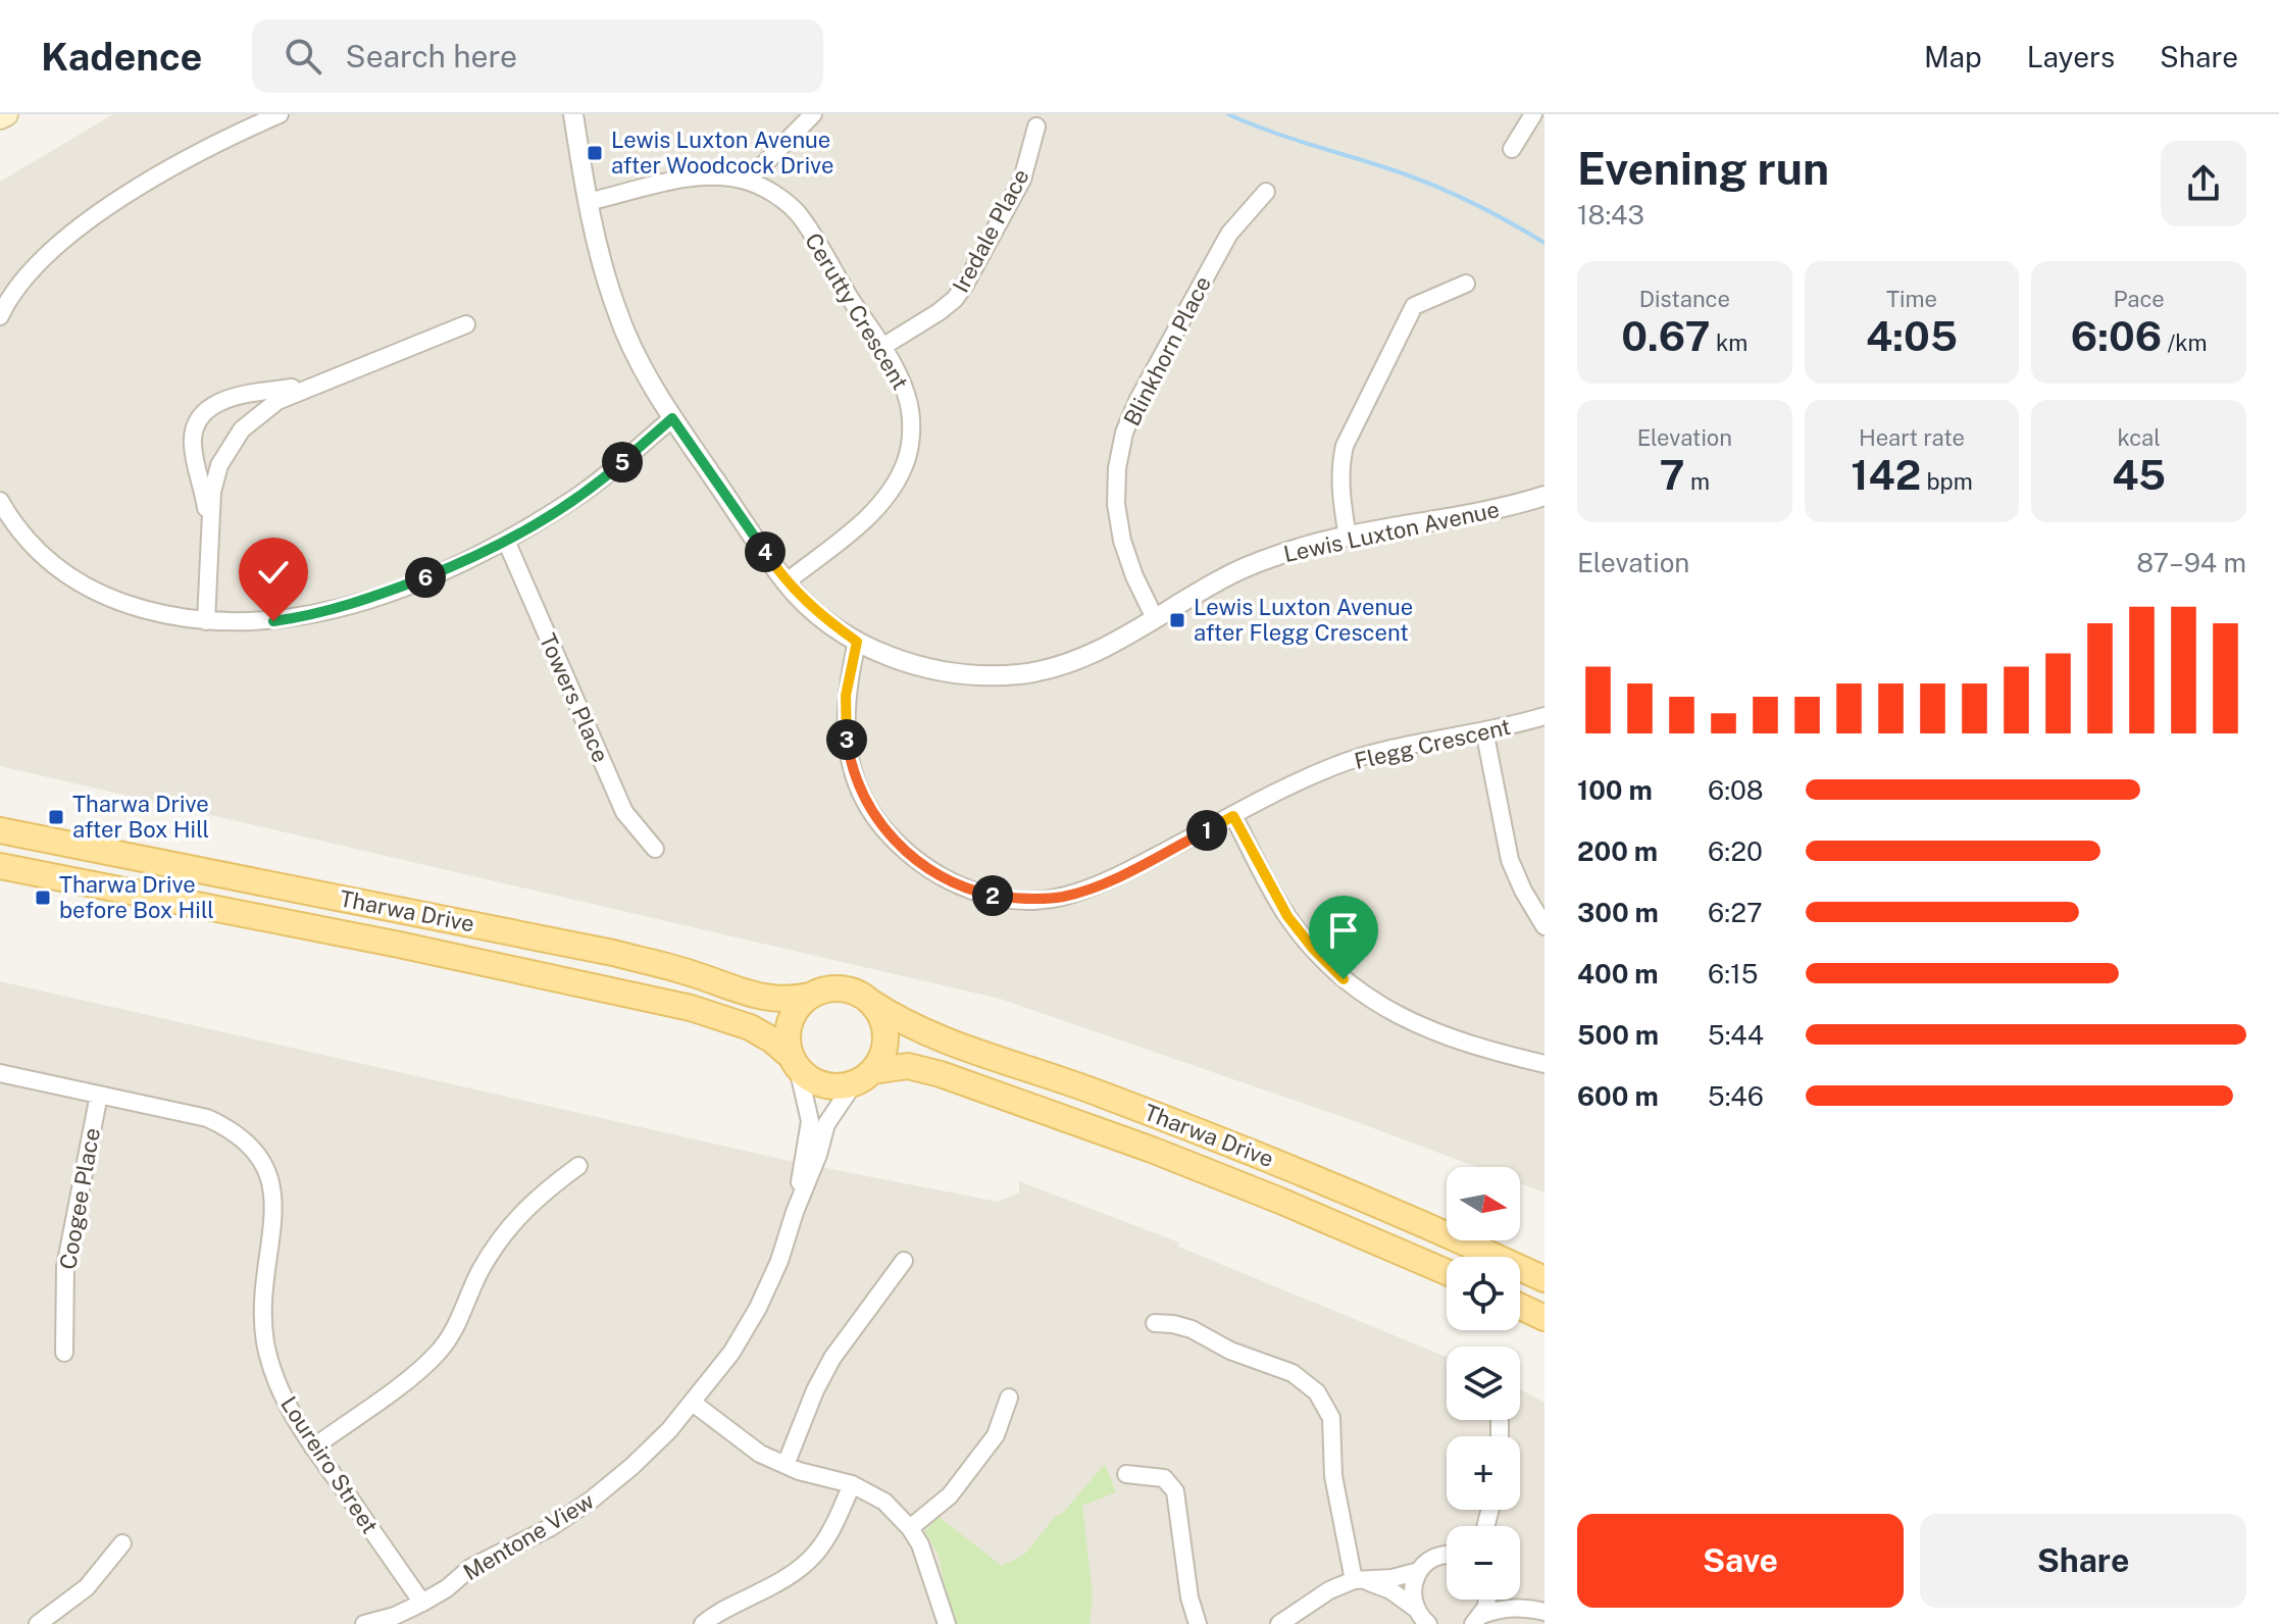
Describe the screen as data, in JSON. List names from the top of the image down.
{
  "streets": {
    "main road": ["Tharwa Drive"],
    "street": [
      "Iredale Place",
      "Cerutty Crescent",
      "Blinkhorn Place",
      "Lewis Luxton Avenue",
      "Towers Place",
      "Flegg Crescent",
      "Coogee Place",
      "Loureiro Street",
      "Mentone View"
    ]
  },
  "crossings": [
    ["Iredale Place", "Cerutty Crescent"],
    ["Cerutty Crescent", "Lewis Luxton Avenue"],
    ["Blinkhorn Place", "Lewis Luxton Avenue"],
    ["Lewis Luxton Avenue", "Flegg Crescent"],
    ["Tharwa Drive", "Mentone View"],
    ["Coogee Place", "Loureiro Street"],
    ["Loureiro Street", "Mentone View"]
  ],
  "places": {
    "transit": [
      "Lewis Luxton Avenue after Woodcock Drive",
      "Lewis Luxton Avenue after Flegg Crescent",
      "Tharwa Drive after Box Hill",
      "Tharwa Drive before Box Hill"
    ]
  },
  "north": "right",
  "page": {
    "header": "Kadence",
    "search": "Search here",
    "nav": ["Map", "Layers", "Share"],
    "heading": ["Evening run", "18:43"],
    "stats": [
      ["Distance", "0.67 km"],
      ["Time", "4:05"],
      ["Pace", "6:06 /km"],
      ["Elevation", "7 m"],
      ["Heart rate", "142 bpm"],
      ["kcal", "45"]
    ],
    "pins": [
      "5",
      "4",
      "6",
      "3",
      "1",
      "2"
    ],
    "chart": ["Elevation", "87–94 m"],
    "list": [
      {
        "name": "100 m",
        "note": "6:08"
      },
      {
        "name": "200 m",
        "note": "6:20"
      },
      {
        "name": "300 m",
        "note": "6:27"
      },
      {
        "name": "400 m",
        "note": "6:15"
      },
      {
        "name": "500 m",
        "note": "5:44"
      },
      {
        "name": "600 m",
        "note": "5:46"
      }
    ],
    "map_buttons": ["+", "−"],
    "buttons": ["Save", "Share"]
  }
}
